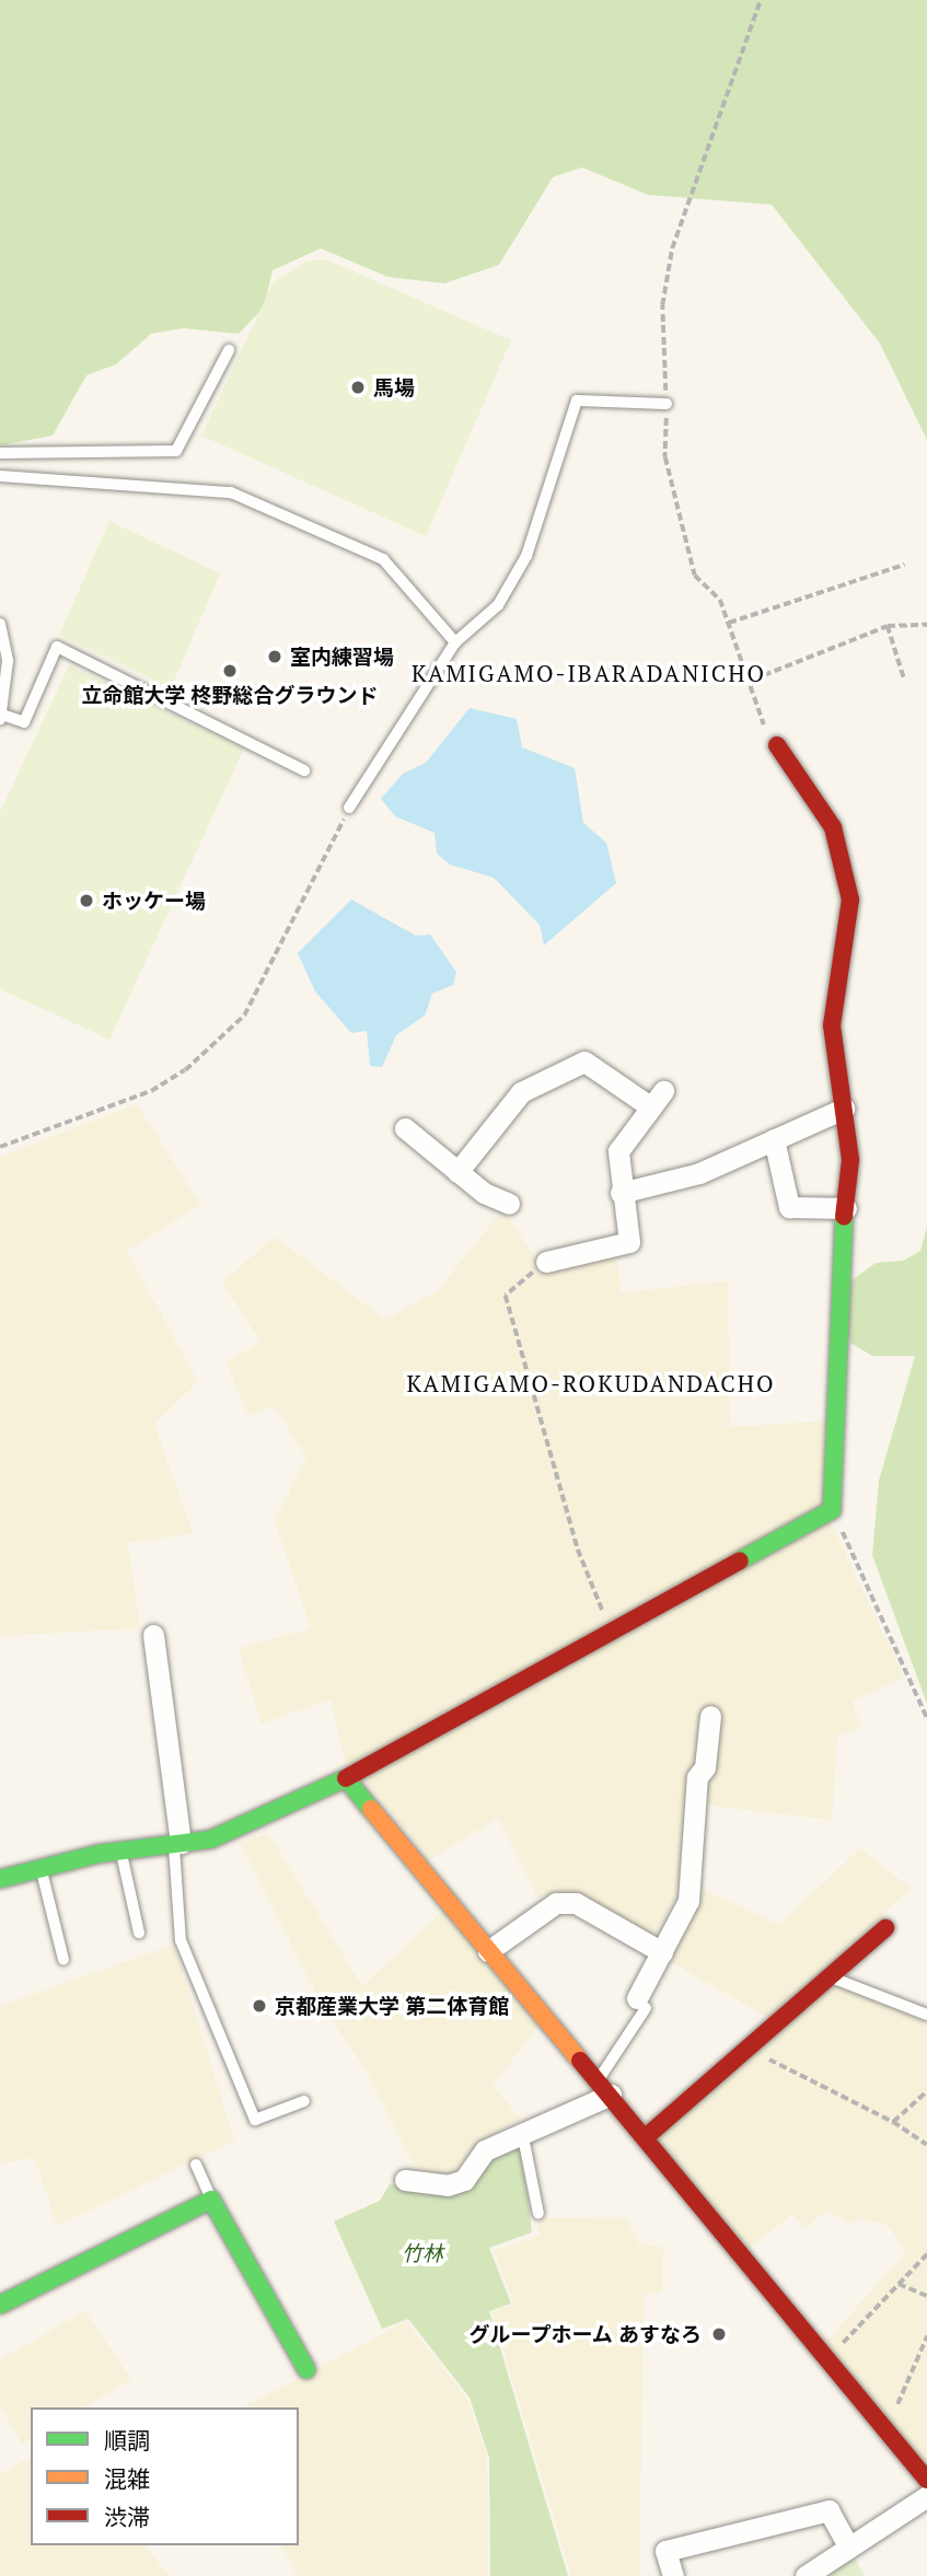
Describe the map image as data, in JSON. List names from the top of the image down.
{
  "districts": ["KAMIGAMO-IBARADANICHO", "KAMIGAMO-ROKUDANDACHO"],
  "parks": ["竹林"],
  "places": [
    "馬場",
    "室内練習場",
    "立命館大学 柊野総合グラウンド",
    "ホッケー場",
    "京都産業大学 第二体育館",
    "グループホーム あすなろ"
  ],
  "legend": ["順調", "混雑", "渋滞"]
}
